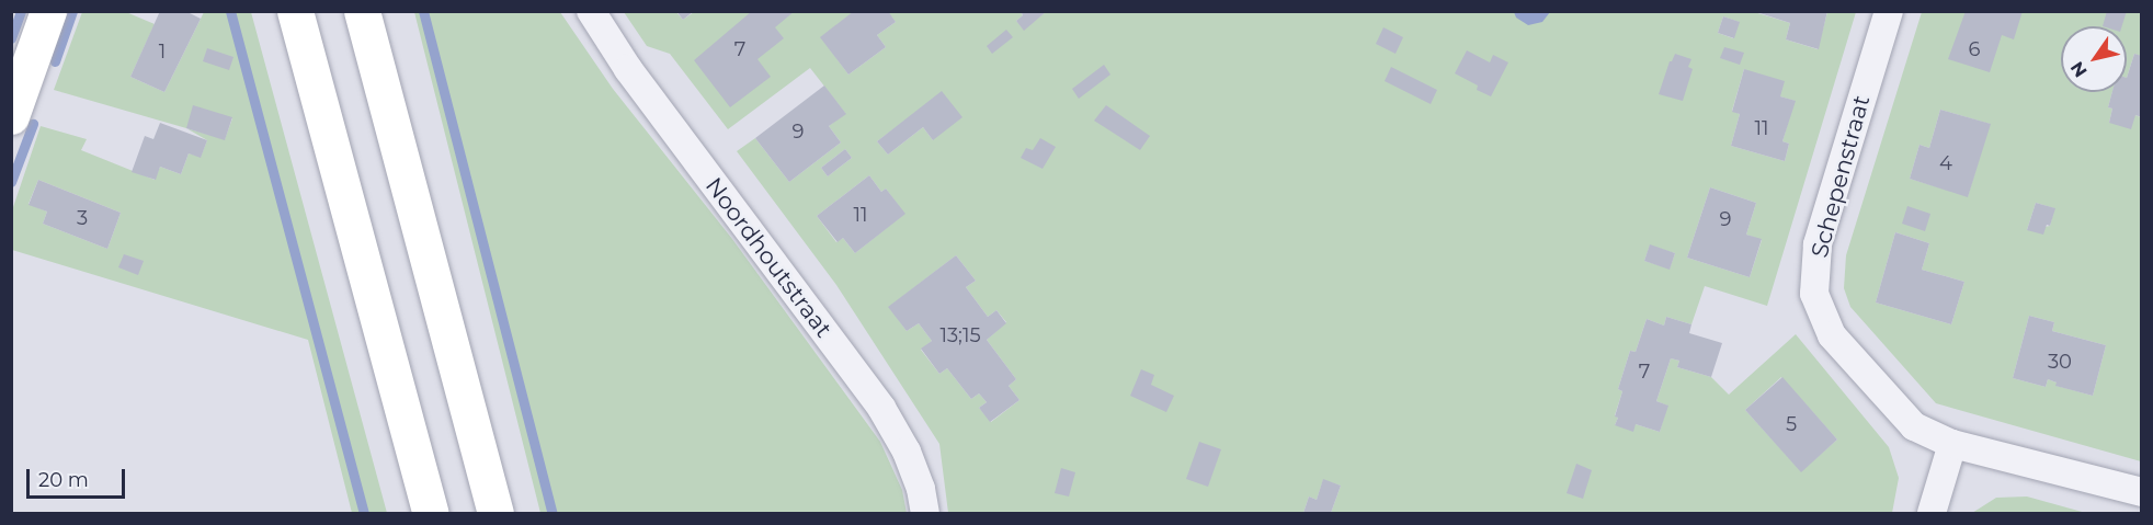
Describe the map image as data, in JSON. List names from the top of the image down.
{
  "streets": {
    "street": ["Schepenstraat", "Noordhoutstraat"]
  },
  "house_numbers": [
    "7",
    "6",
    "1",
    "11",
    "9",
    "4",
    "11",
    "3",
    "9",
    "13;15",
    "30",
    "7",
    "5"
  ],
  "scale_bar": "20 m",
  "north": "bottom left"
}
